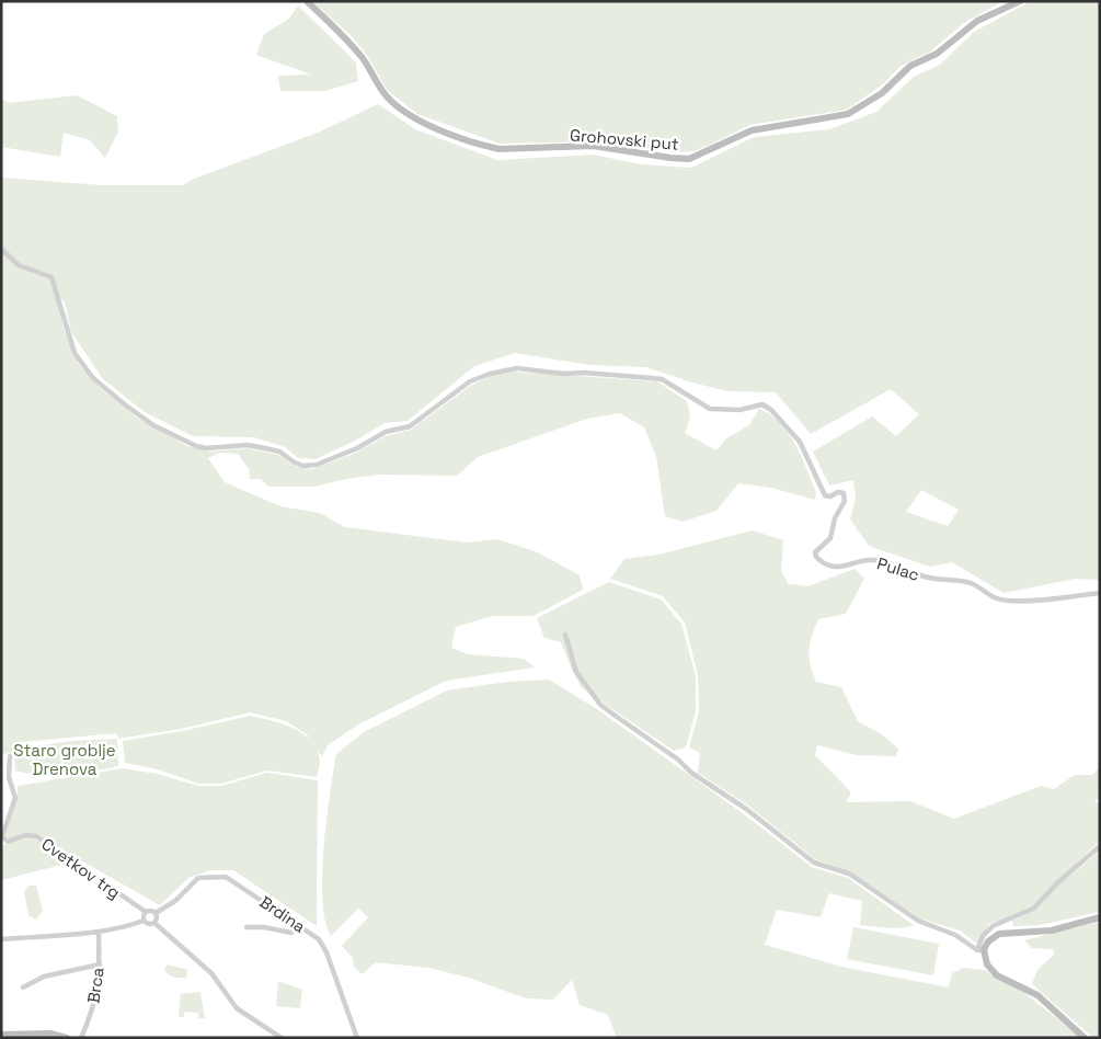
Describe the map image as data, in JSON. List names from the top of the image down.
{
  "streets": {
    "main road": ["Grohovski put"],
    "street": [
      "Pulac",
      "Cvetkov trg",
      "Brdina",
      "Brca"
    ]
  },
  "crossings": [
    ["Cvetkov trg", "Brdina"]
  ],
  "parks": ["Staro groblje Drenova"]
}
